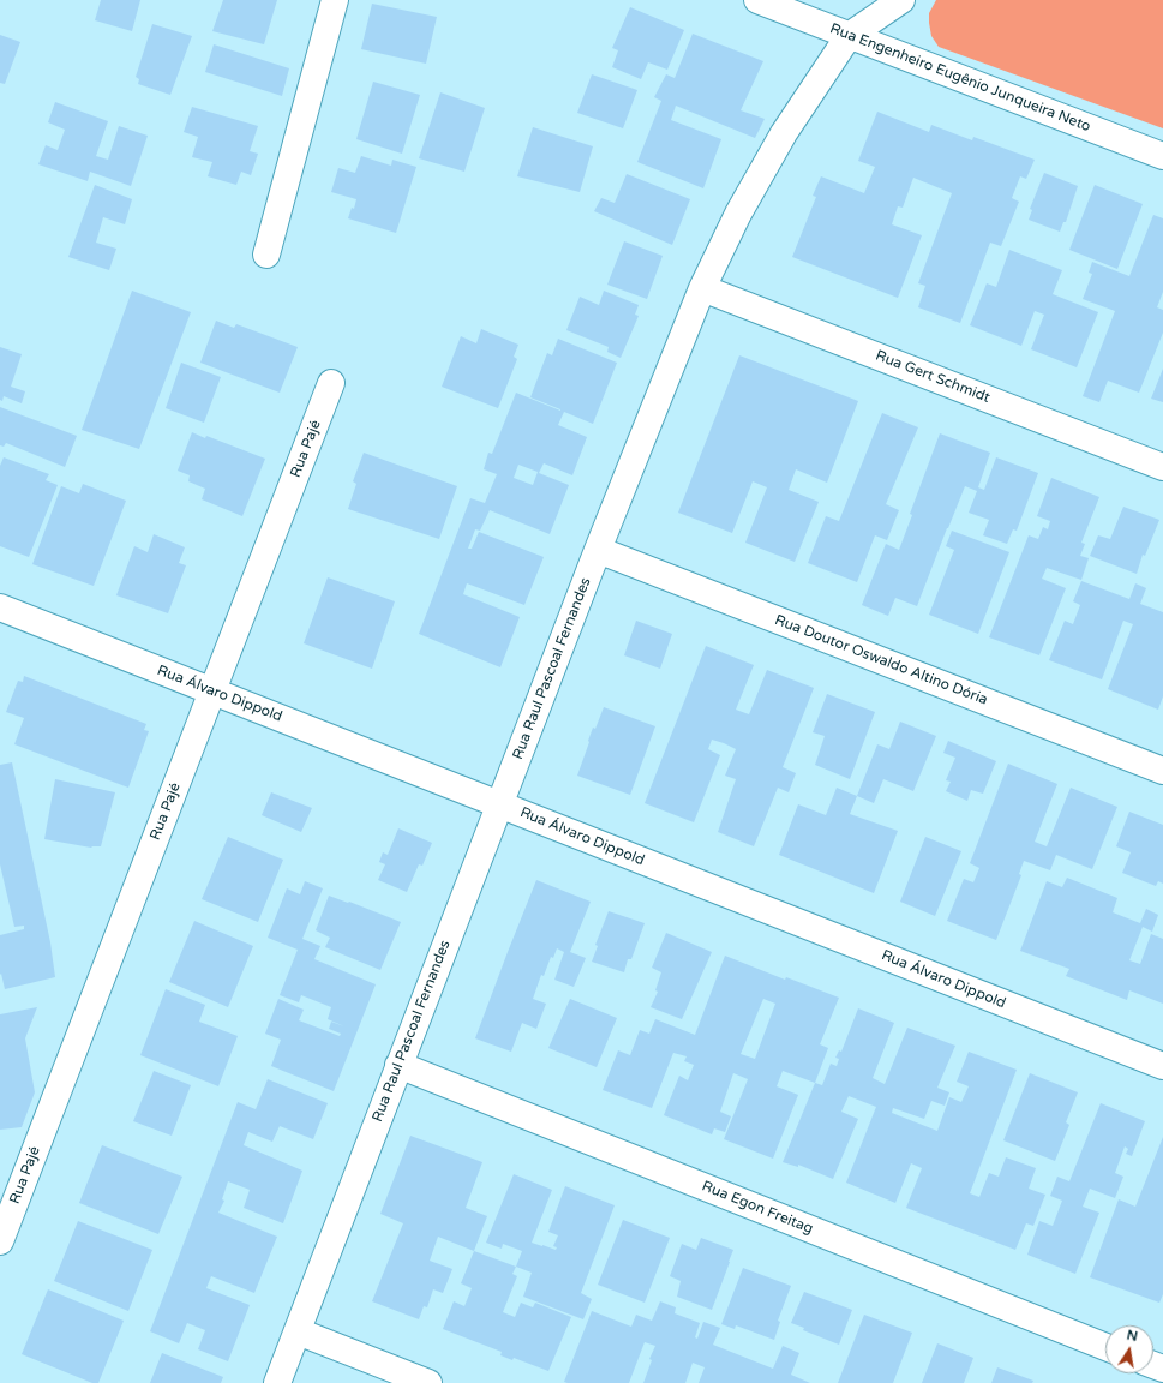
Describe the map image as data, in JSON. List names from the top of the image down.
{
  "streets": {
    "street": [
      "Rua Engenheiro Eugênio Junqueira Neto",
      "Rua Gert Schmidt",
      "Rua Pajé",
      "Rua Doutor Oswaldo Altino Dória",
      "Rua Raul Pascoal Fernandes",
      "Rua Álvaro Dippold",
      "Rua Egon Freitag"
    ]
  },
  "crossings": [
    ["Rua Engenheiro Eugênio Junqueira Neto", "Rua Raul Pascoal Fernandes"],
    ["Rua Gert Schmidt", "Rua Raul Pascoal Fernandes"],
    ["Rua Pajé", "Rua Álvaro Dippold"],
    ["Rua Doutor Oswaldo Altino Dória", "Rua Raul Pascoal Fernandes"],
    ["Rua Raul Pascoal Fernandes", "Rua Álvaro Dippold"],
    ["Rua Raul Pascoal Fernandes", "Rua Egon Freitag"]
  ],
  "north": "top"
}
